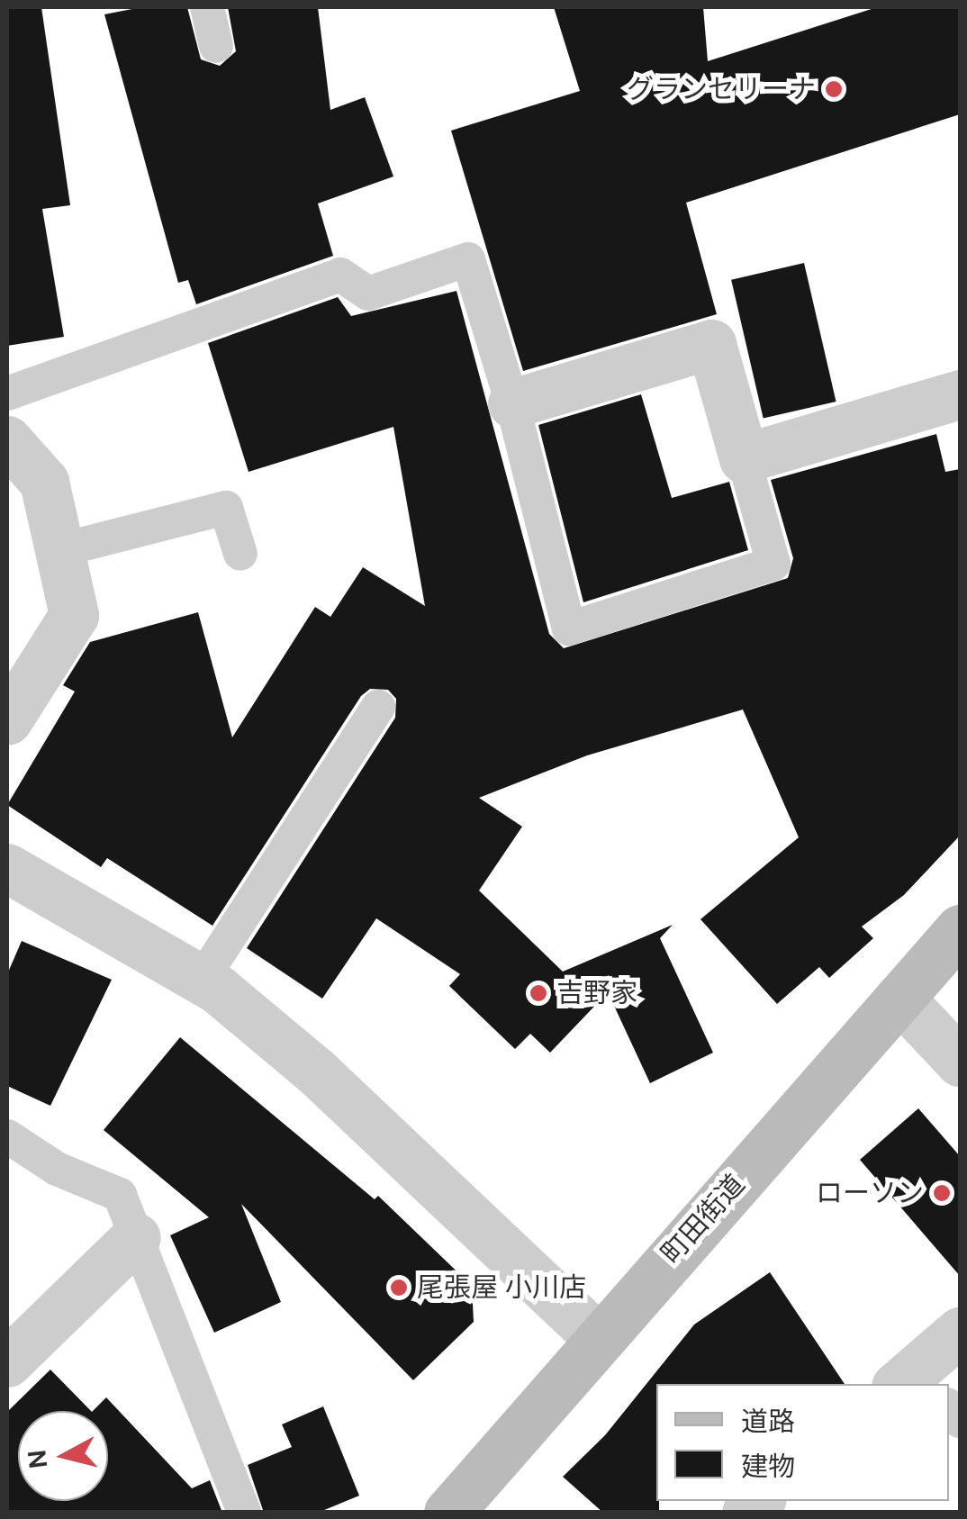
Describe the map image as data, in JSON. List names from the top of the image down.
{
  "streets": {
    "main road": ["町田街道"]
  },
  "places": [
    "グランセリーナ",
    "吉野家",
    "ローソン",
    "尾張屋 小川店"
  ],
  "legend": ["道路", "建物"],
  "north": "left"
}
